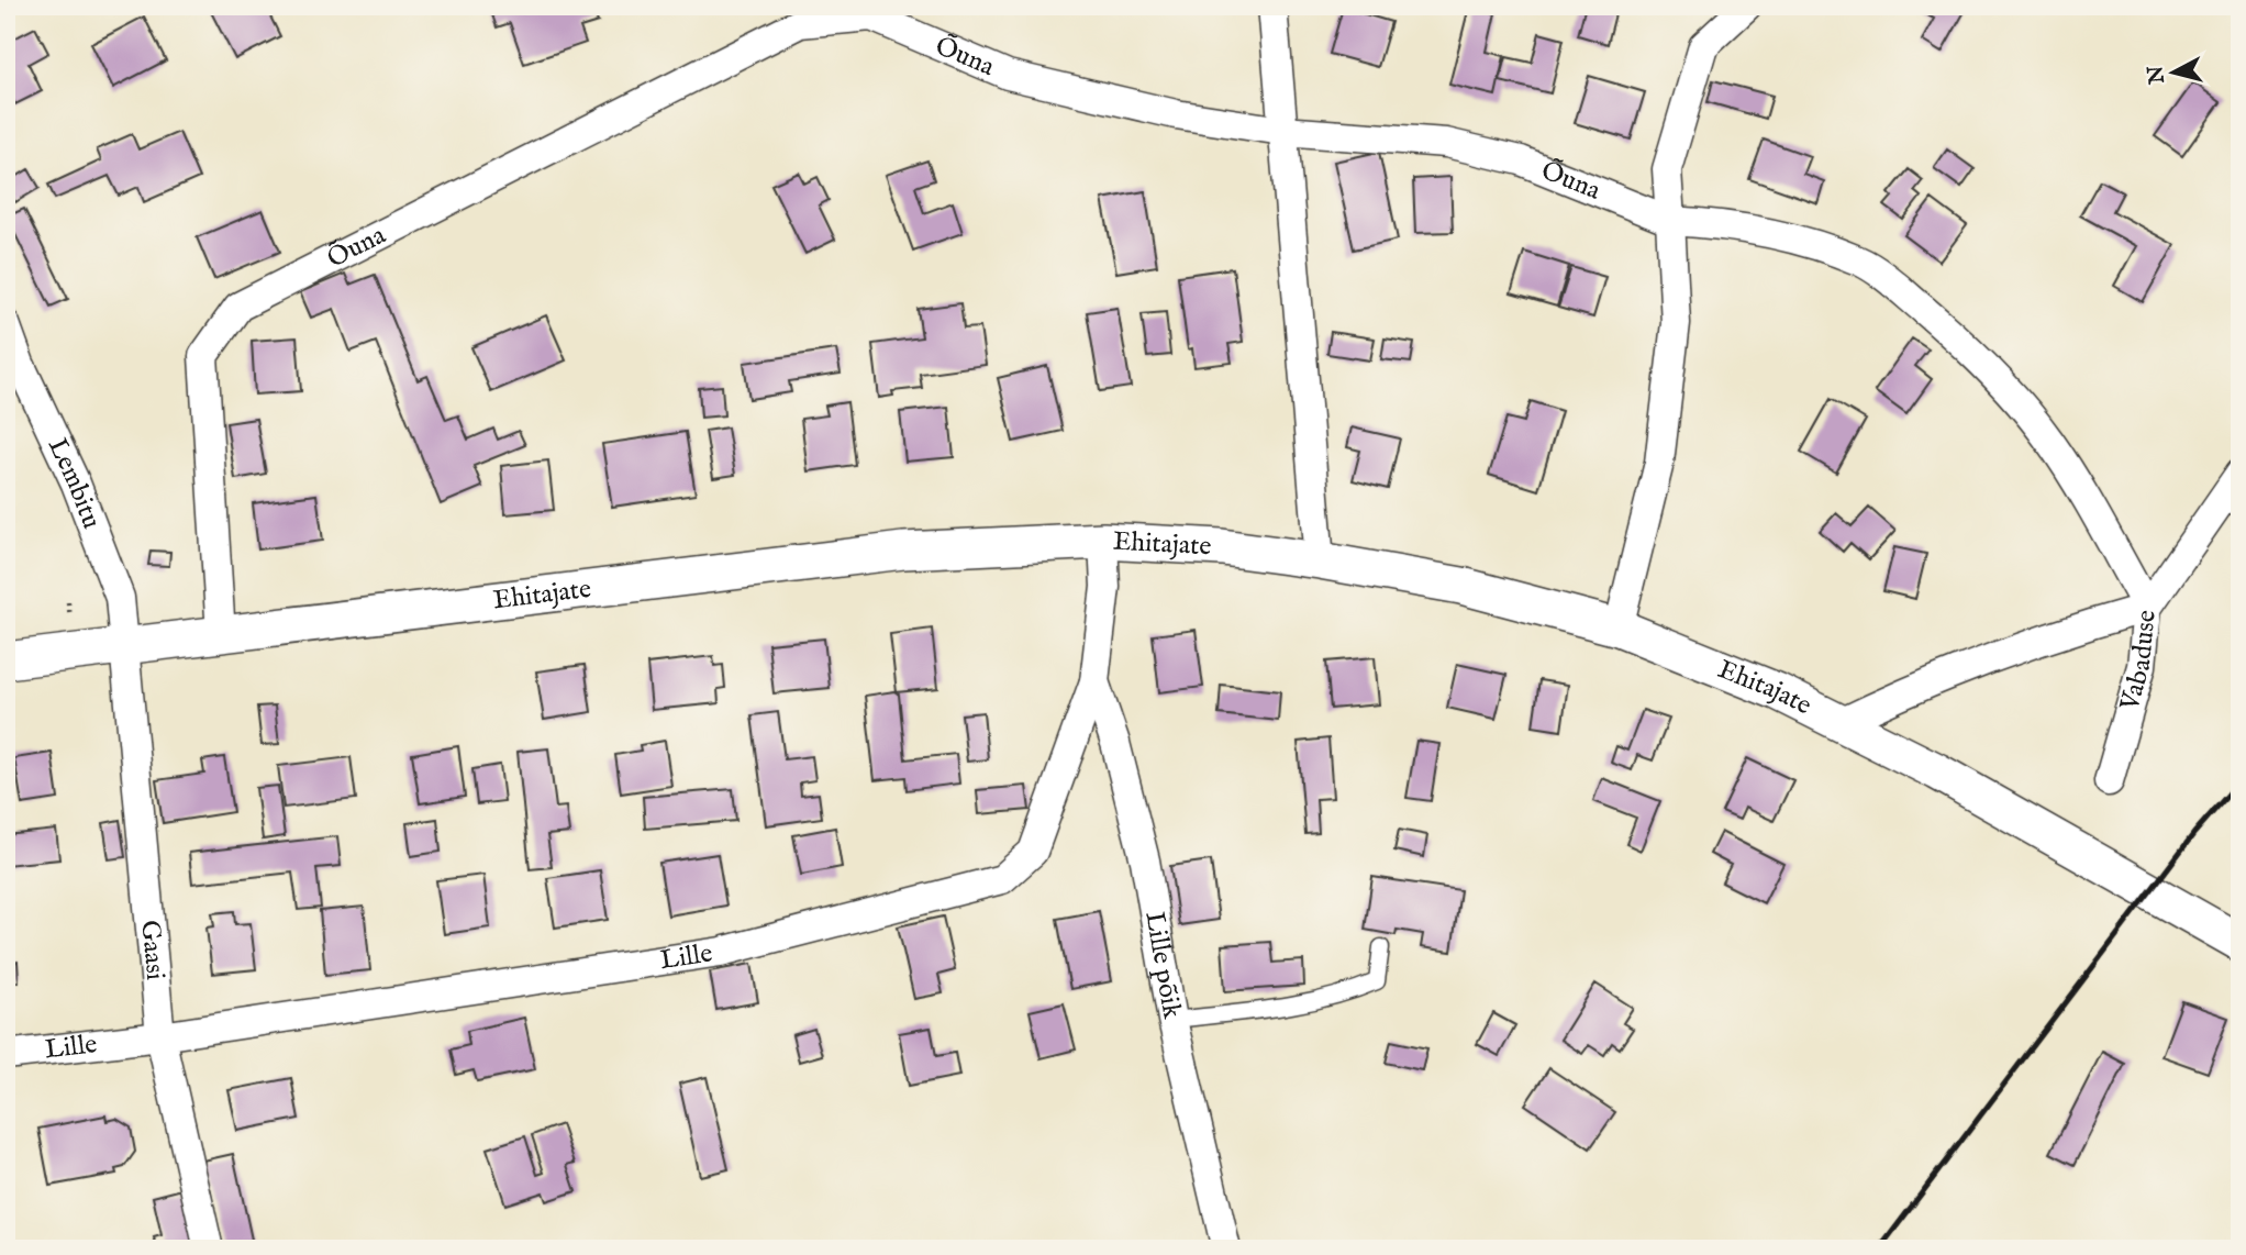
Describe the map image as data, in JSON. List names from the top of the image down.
{
  "streets": {
    "street": [
      "Õuna",
      "Lembitu",
      "Ehitajate",
      "Vabaduse",
      "Gaasi",
      "Lille",
      "Lille põik"
    ]
  },
  "crossings": [
    ["Õuna", "Ehitajate"],
    ["Õuna", "Vabaduse"],
    ["Lembitu", "Ehitajate"],
    ["Lembitu", "Gaasi"],
    ["Ehitajate", "Gaasi"],
    ["Ehitajate", "Lille"],
    ["Gaasi", "Lille"],
    ["Lille", "Lille põik"]
  ],
  "north": "left"
}
